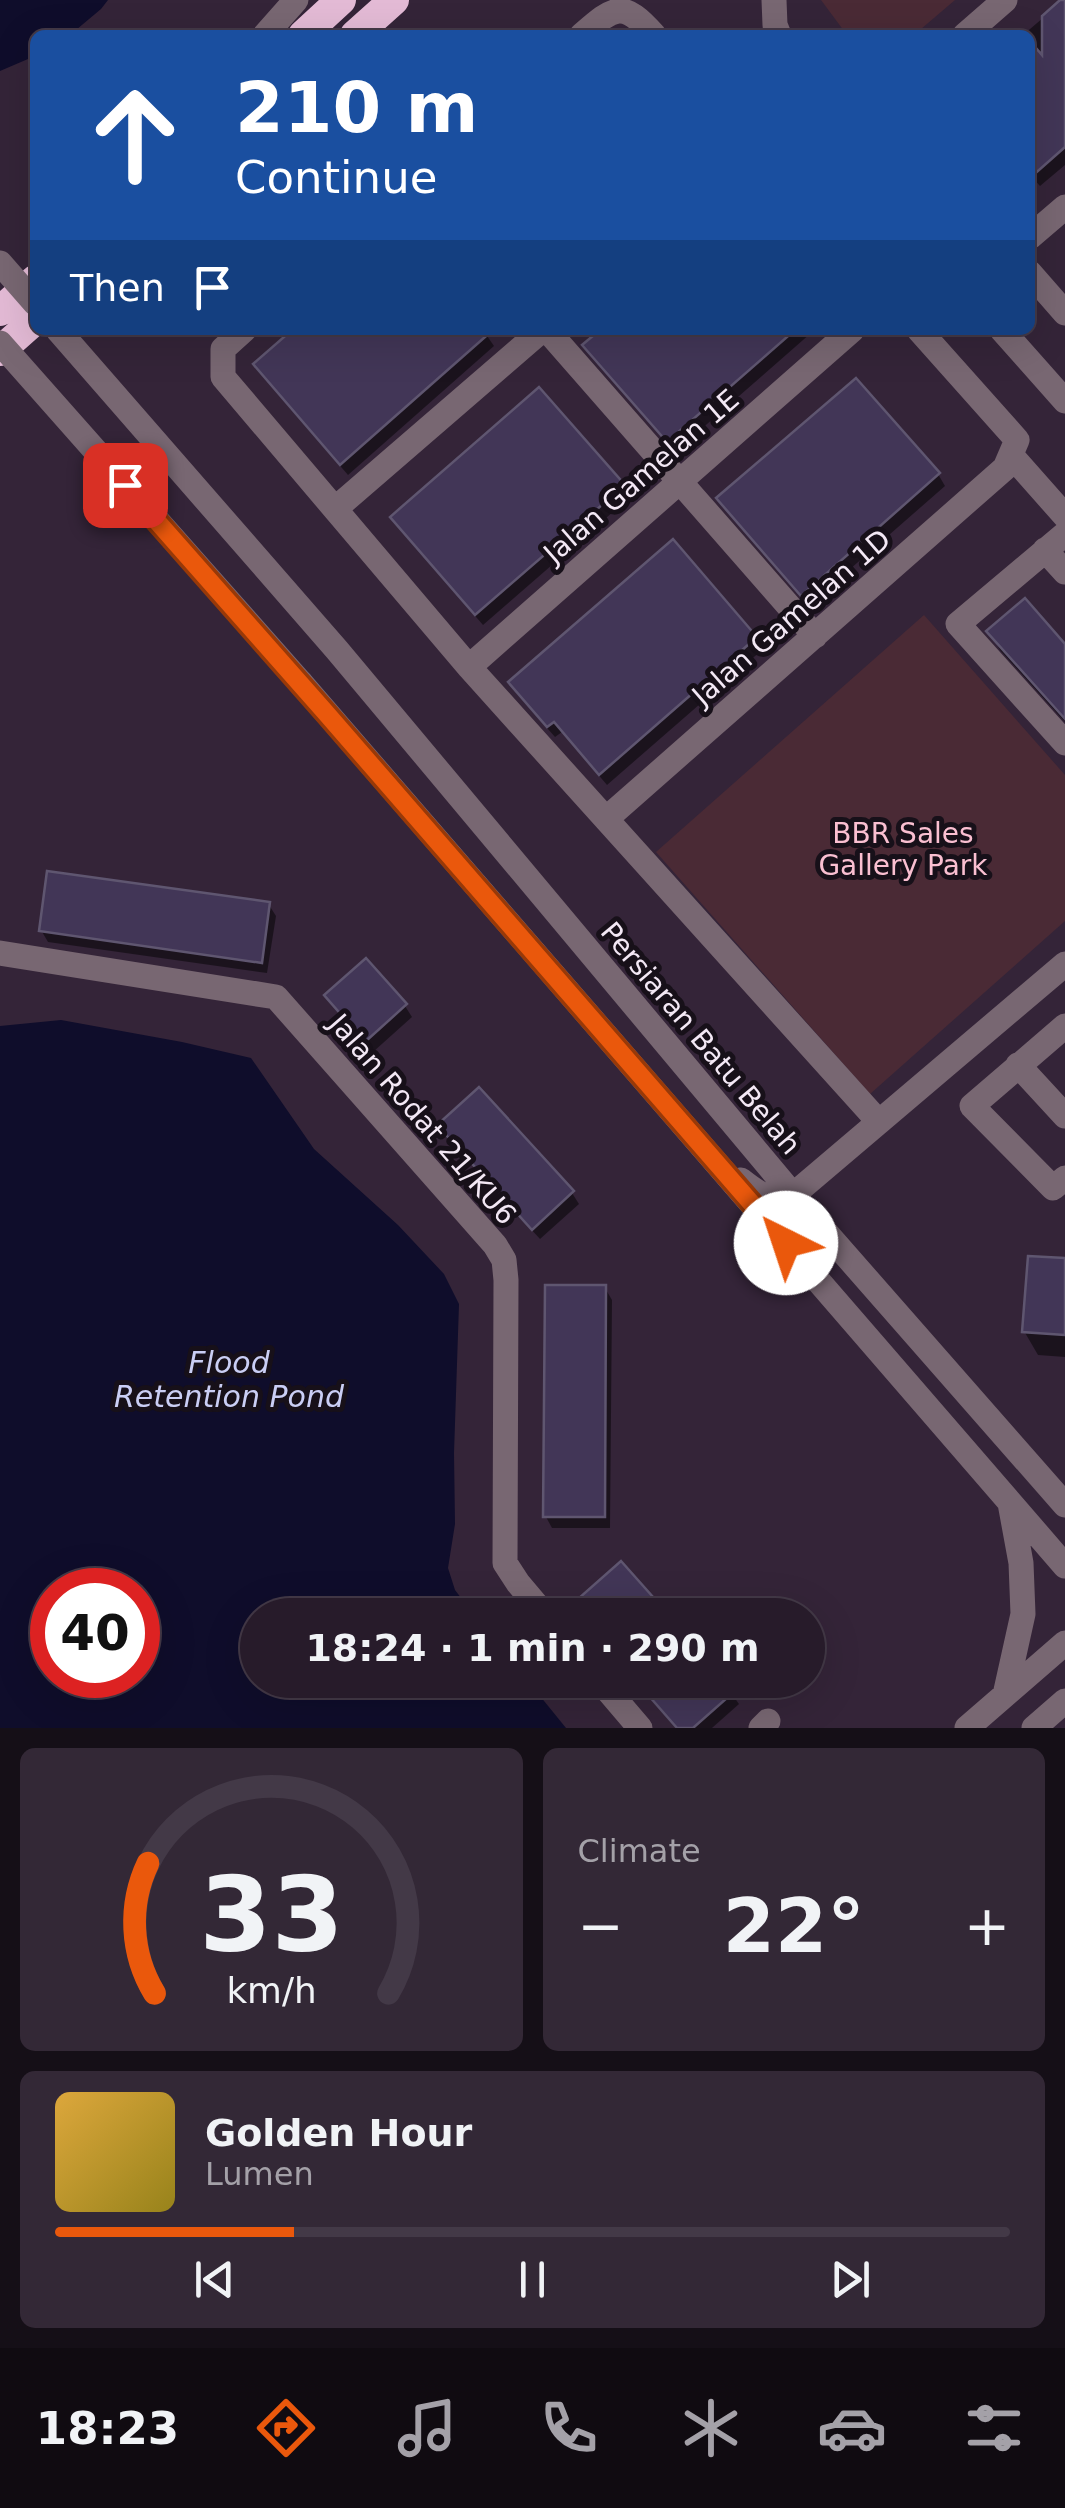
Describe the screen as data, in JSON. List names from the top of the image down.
{
  "streets": {
    "street": [
      "Jalan Gamelan 1E",
      "Jalan Gamelan 1D",
      "Persiaran Batu Belah",
      "Jalan Rodat 21/KU6"
    ]
  },
  "water": ["Flood Retention Pond"],
  "parks": ["BBR Sales Gallery Park"],
  "page": {
    "turn": ["210 m", "Continue"],
    "then": "Then",
    "limit": "40",
    "trip": "18:24 · 1 min · 290 m",
    "tile": "Climate",
    "heat": ["−", "22°", "+"],
    "song": ["Golden Hour", "Lumen"],
    "tabs": "18:23",
    "gauge": ["33", "km/h"]
  }
}
